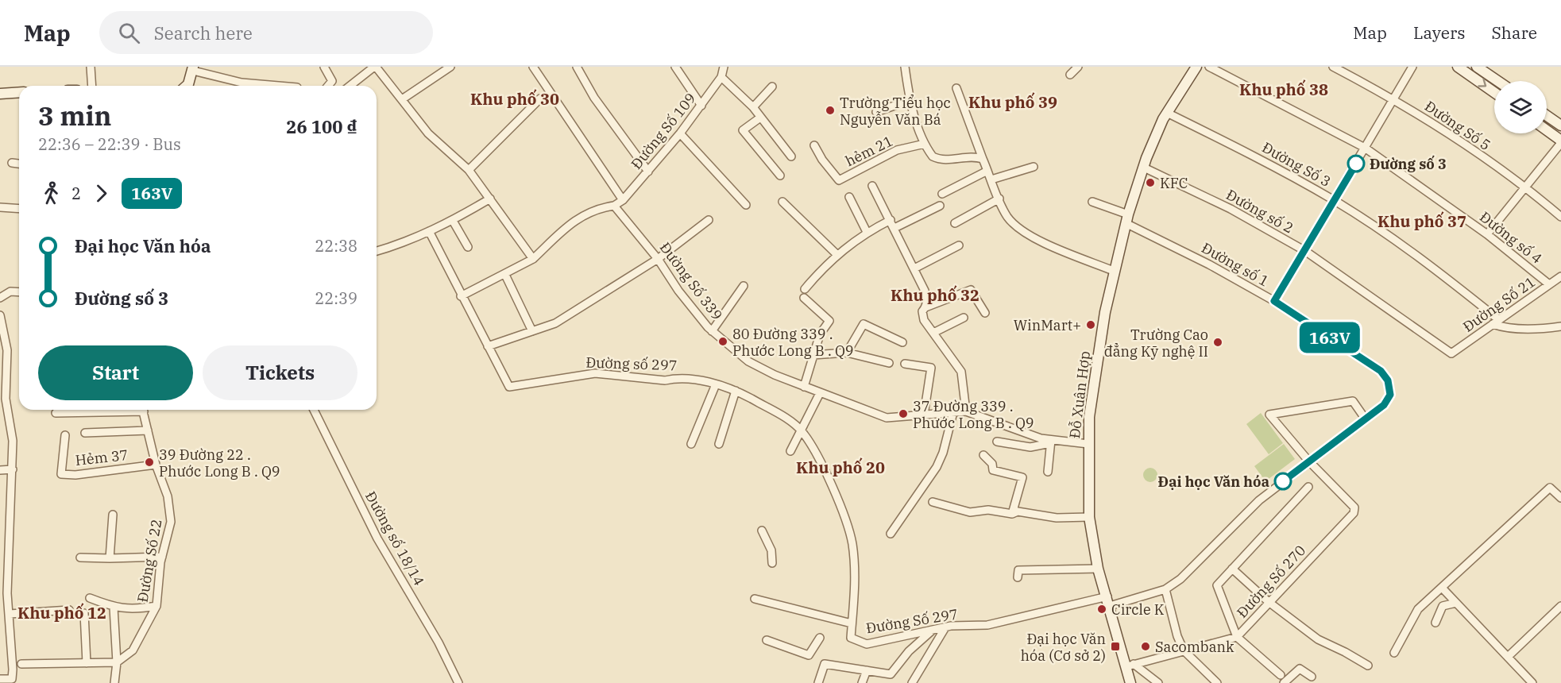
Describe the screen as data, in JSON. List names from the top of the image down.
{
  "streets": {
    "main road": ["Đỗ Xuân Hợp"],
    "street": [
      "Đường Số 5",
      "Đường Số 109",
      "hẻm 21",
      "Đường Số 3",
      "Đường số 2",
      "Đường số 4",
      "Đường số 1",
      "Đường Số 339",
      "Đường Số 21",
      "Đường số 297",
      "Hẻm 37",
      "Đường số 18/14",
      "Đường Số 22",
      "Đường Số 270",
      "Đường Số 297"
    ]
  },
  "crossings": [
    ["Đường Số 109", "Đường Số 339"],
    ["Đường Số 3", "Đường Số 21"],
    ["Đường Số 3", "Đỗ Xuân Hợp"],
    ["Đường số 2", "Đường Số 21"],
    ["Đường số 2", "Đỗ Xuân Hợp"],
    ["Đường số 4", "Đường Số 21"],
    ["Đường số 1", "Đỗ Xuân Hợp"],
    ["Đường số 1", "Đường Số 297"],
    ["Đường Số 339", "Đỗ Xuân Hợp"],
    ["Đường số 297", "Đường Số 297"],
    ["Đỗ Xuân Hợp", "Đường Số 270"],
    ["Đỗ Xuân Hợp", "Đường Số 297"],
    ["Hẻm 37", "Đường Số 22"],
    ["Đường Số 270", "Đường Số 297"]
  ],
  "districts": [
    "Khu phố 38",
    "Khu phố 30",
    "Khu phố 39",
    "Khu phố 37",
    "Khu phố 32",
    "Khu phố 20",
    "Khu phố 12"
  ],
  "places": {
    "other": [
      "Trường Tiểu học Nguyễn Văn Bá",
      "Đường số 3",
      "KFC",
      "WinMart+",
      "80 Đường 339 . Phước Long B . Q9",
      "Trường Cao đẳng Kỹ nghệ II",
      "37 Đường 339 . Phước Long B . Q9",
      "39 Đường 22 . Phước Long B . Q9",
      "Đại học Văn hóa",
      "Circle K",
      "Sacombank"
    ],
    "transit": ["Đại học Văn hóa (Cơ sở 2)"]
  },
  "lines": ["bus line 163V"],
  "page": {
    "header": "Map",
    "search": "Search here",
    "nav": ["Map", "Layers", "Share"],
    "on_map": "163V",
    "heading": ["3 min", "22:36 – 22:39 · Bus", "26 100 ₫"],
    "legs": ["2", "163V"],
    "list": [
      {
        "name": "Đại học Văn hóa",
        "value": "22:38"
      },
      {
        "name": "Đường số 3",
        "value": "22:39"
      }
    ],
    "buttons": ["Start", "Tickets"]
  }
}
